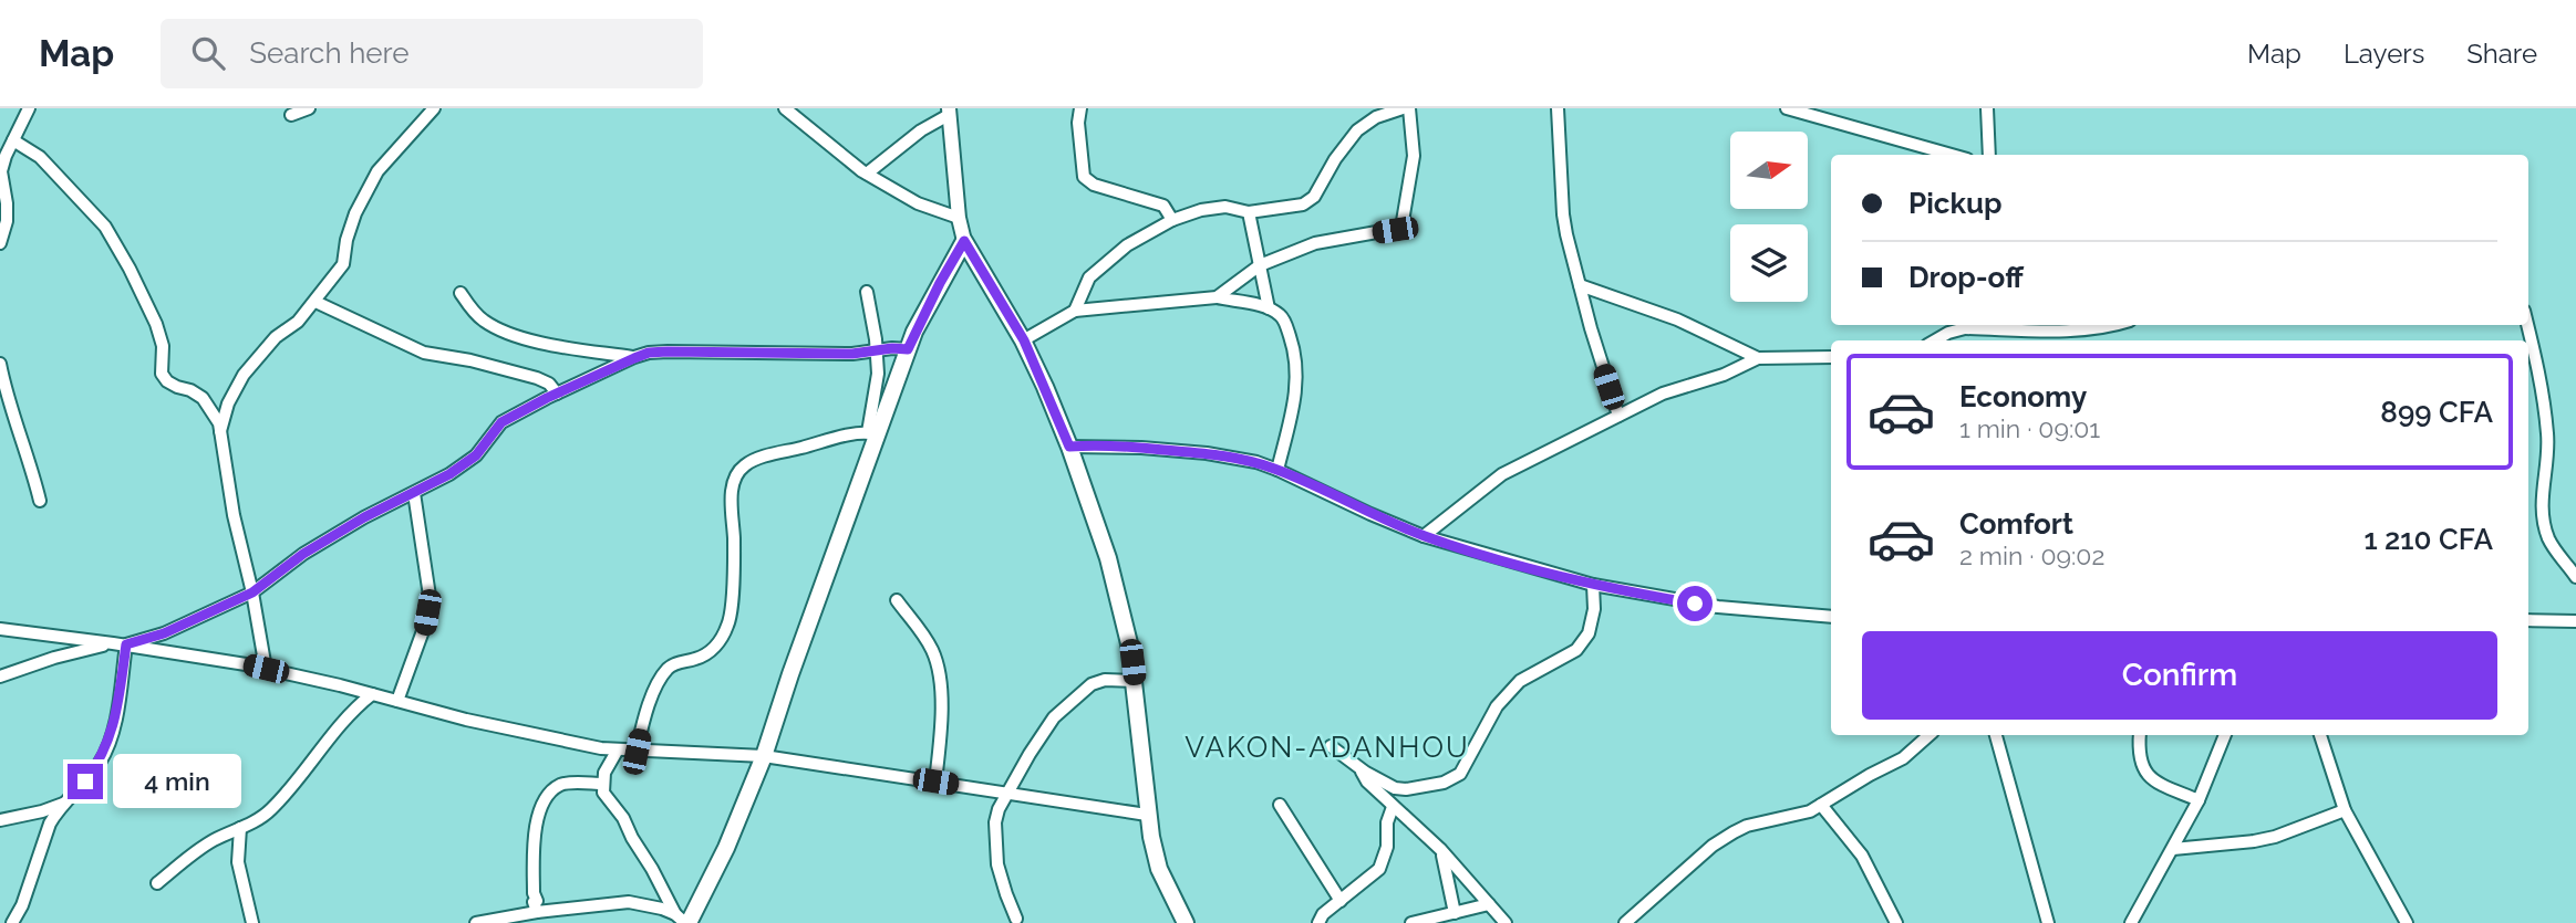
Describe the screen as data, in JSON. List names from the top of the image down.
{
  "districts": ["VAKON-ADANHOU"],
  "north": "right",
  "page": {
    "header": "Map",
    "search": "Search here",
    "nav": ["Map", "Layers", "Share"],
    "banner": ["Pickup", "Drop-off"],
    "list": [
      {
        "name": "Economy",
        "note": "1 min · 09:01",
        "value": "899 CFA"
      },
      {
        "name": "Comfort",
        "note": "2 min · 09:02",
        "value": "1 210 CFA"
      }
    ],
    "buttons": "Confirm",
    "bubble": "4 min"
  }
}
